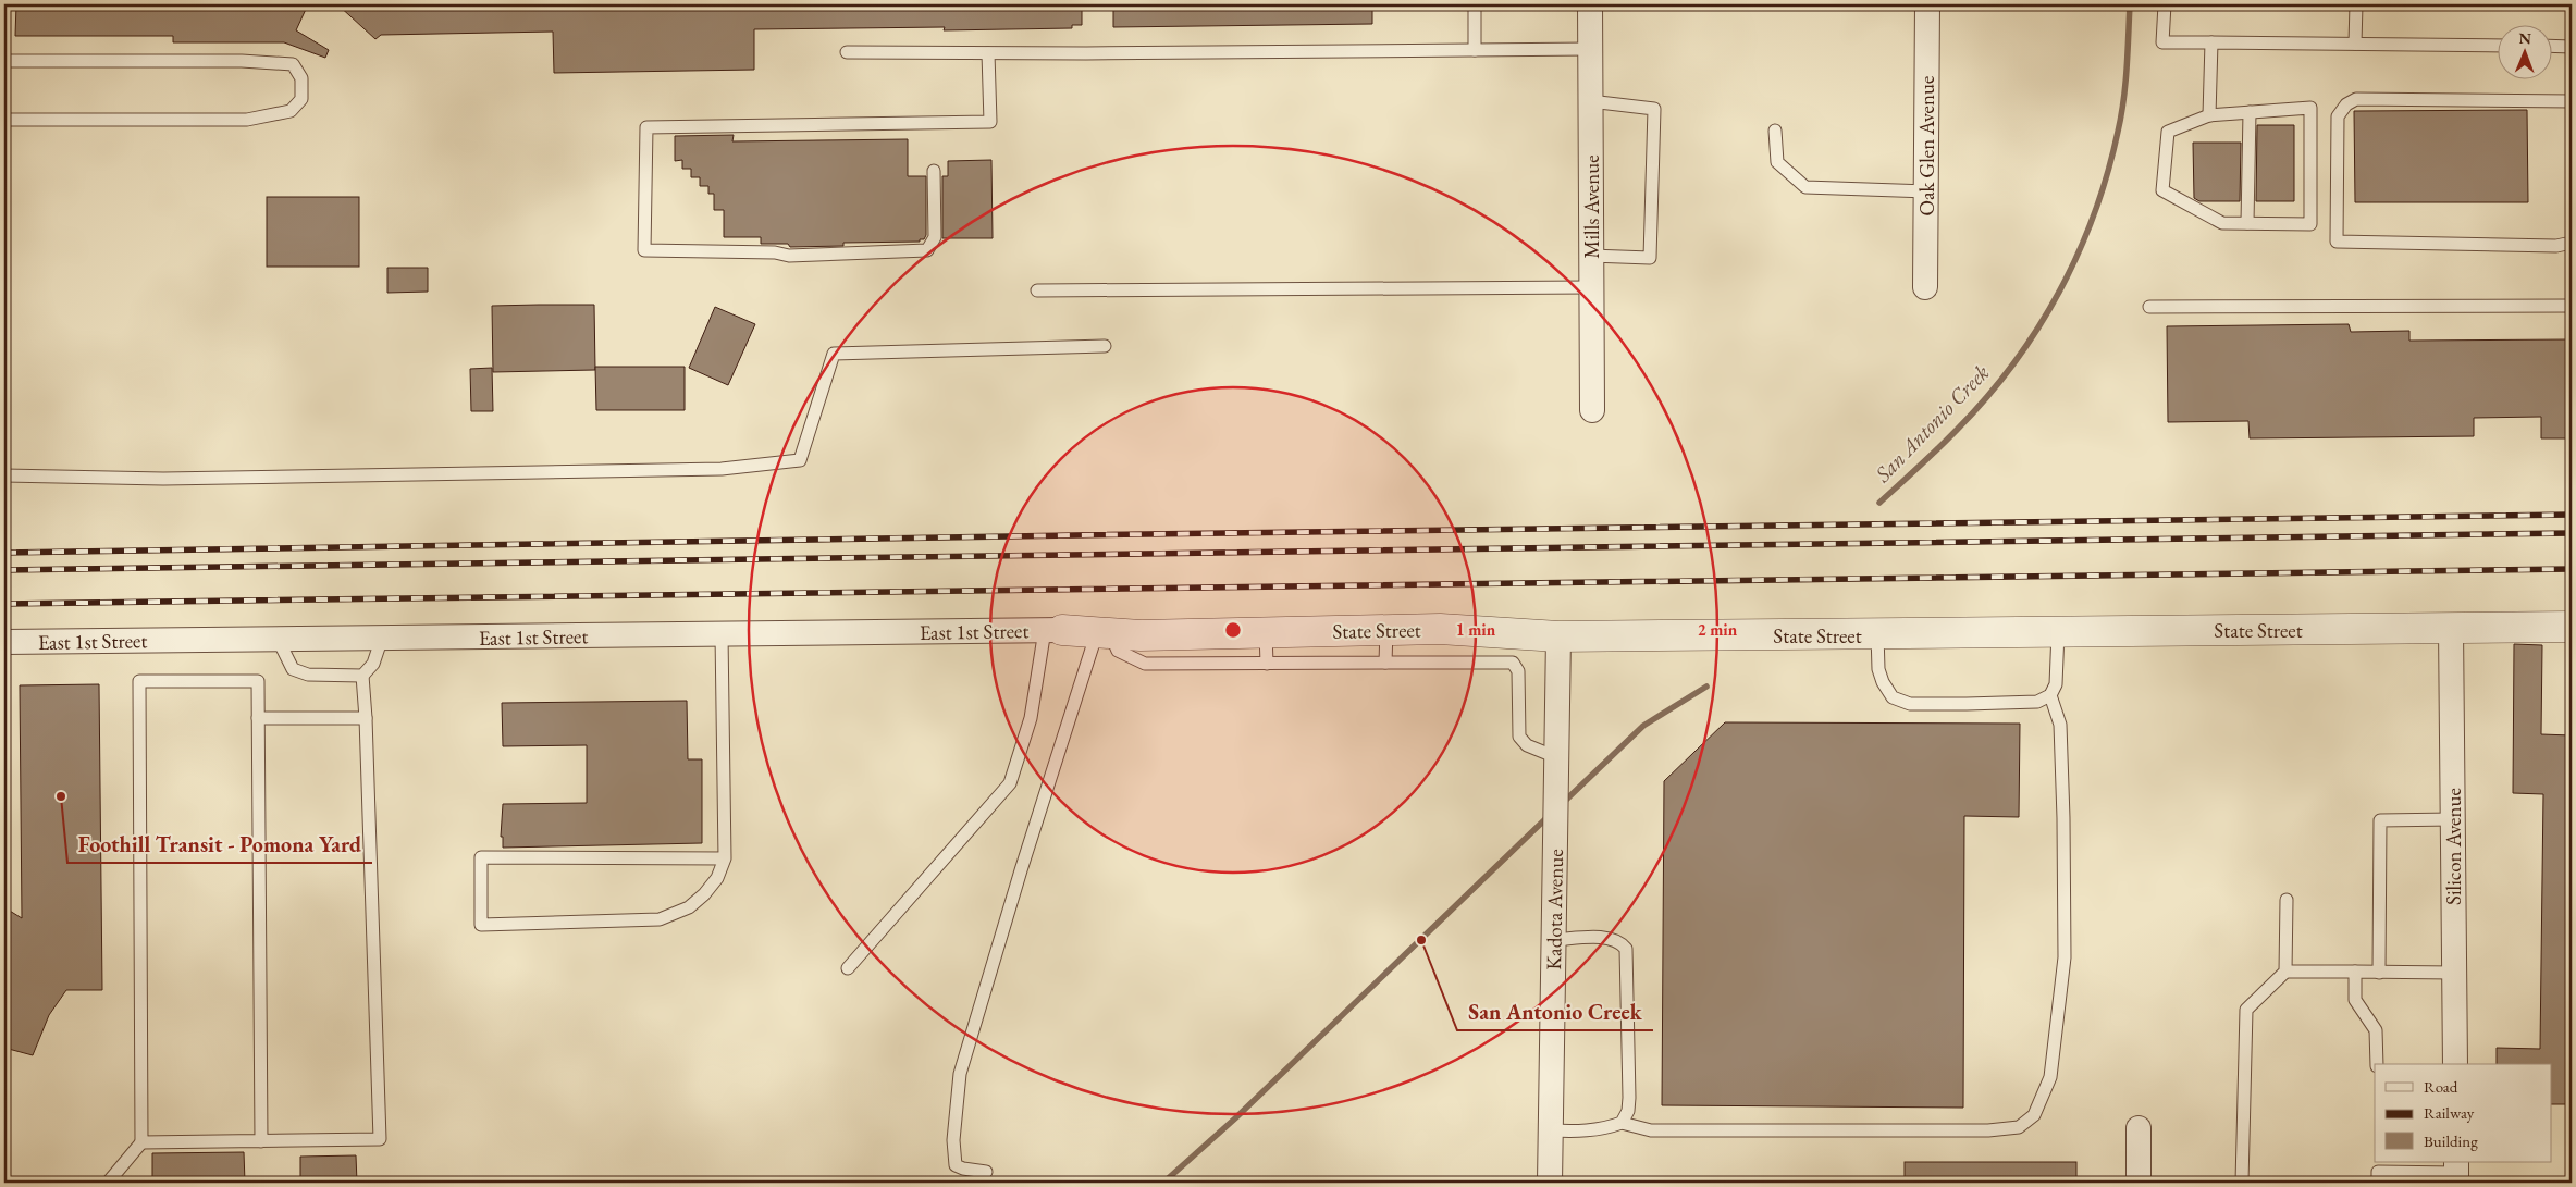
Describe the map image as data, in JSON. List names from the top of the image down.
{
  "streets": {
    "street": [
      "Oak Glen Avenue",
      "Mills Avenue",
      "State Street",
      "East 1st Street",
      "Silicon Avenue",
      "Kadota Avenue"
    ]
  },
  "crossings": [
    ["State Street", "East 1st Street"],
    ["State Street", "Silicon Avenue"],
    ["State Street", "Kadota Avenue"]
  ],
  "water": ["San Antonio Creek"],
  "places": ["Foothill Transit - Pomona Yard", "San Antonio Creek"],
  "legend": ["Road", "Railway", "Building"],
  "north": "top",
  "rings": ["1 min", "2 min"]
}
